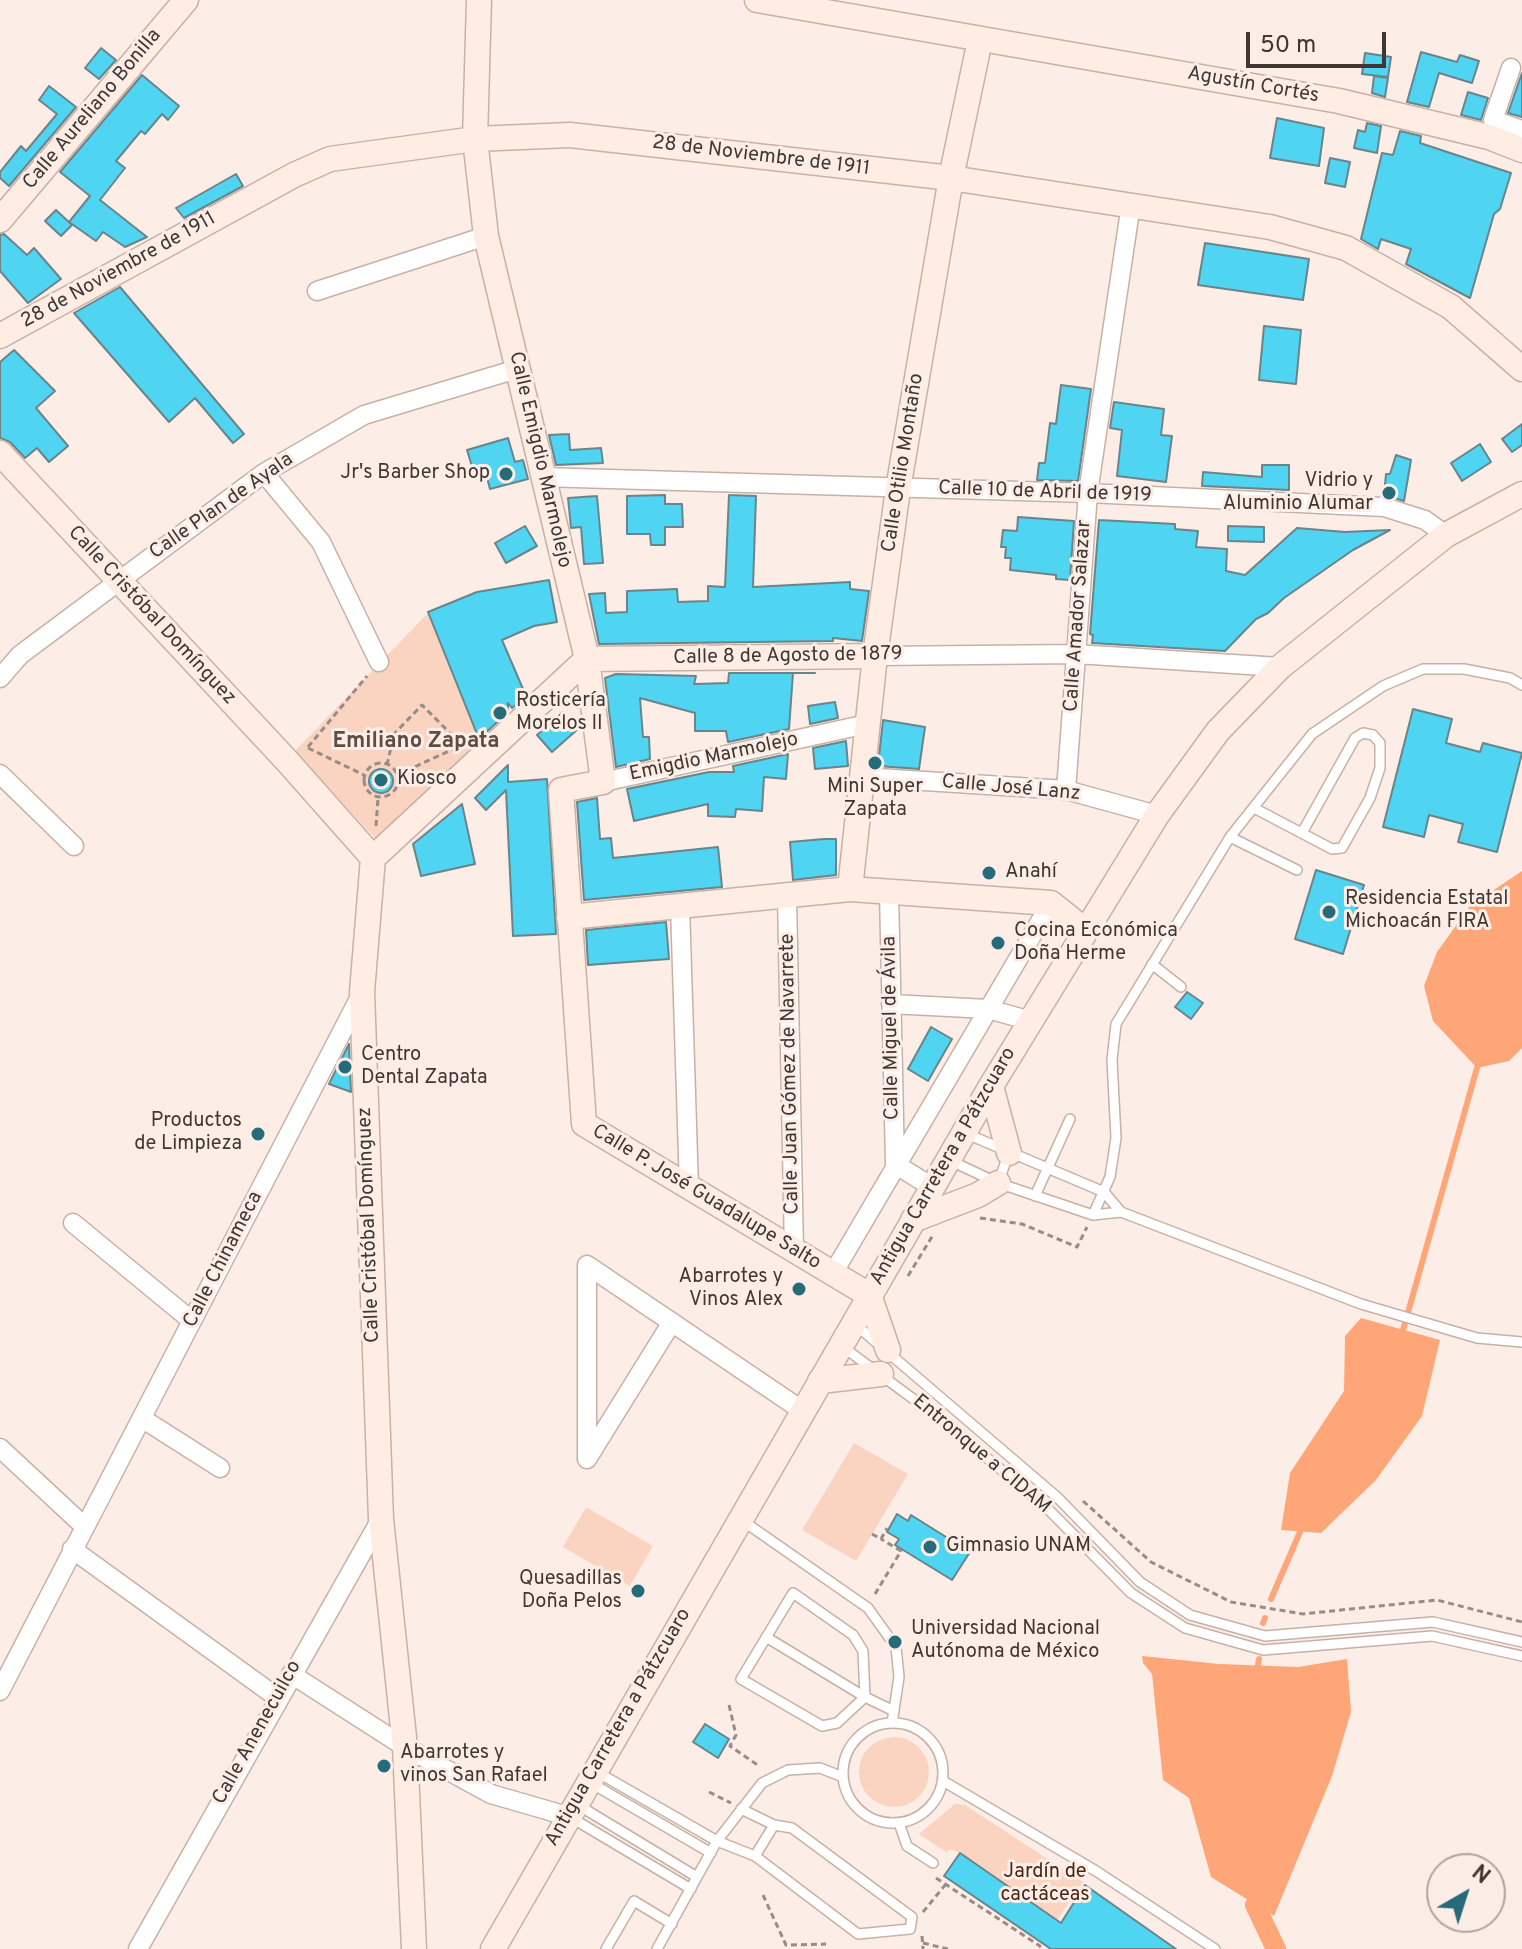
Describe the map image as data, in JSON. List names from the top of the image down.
{
  "streets": {
    "street": [
      "Agustín Cortés",
      "Calle Aureliano Bonilla",
      "28 de Noviembre de 1911",
      "Calle Emigdio Marmolejo",
      "Calle Otilio Montaño",
      "Calle 10 de Abril de 1919",
      "Calle Plan de Ayala",
      "Calle Cristóbal Domínguez",
      "Calle Amador Salazar",
      "Calle 8 de Agosto de 1879",
      "Emigdio Marmolejo",
      "Calle José Lanz",
      "Calle Miguel de Ávila",
      "Calle Juan Gómez de Navarrete",
      "Antigua Carretera a Pátzcuaro",
      "Calle P. José Guadalupe Salto",
      "Calle Chinameca",
      "Calle Anenecuilco"
    ],
    "lane": ["Entronque a CIDAM"]
  },
  "crossings": [
    ["Agustín Cortés", "Calle Otilio Montaño"],
    ["28 de Noviembre de 1911", "Calle Emigdio Marmolejo"],
    ["28 de Noviembre de 1911", "Calle Otilio Montaño"],
    ["28 de Noviembre de 1911", "Calle Amador Salazar"],
    ["Calle Emigdio Marmolejo", "Calle 10 de Abril de 1919"],
    ["Calle Emigdio Marmolejo", "Calle Plan de Ayala"],
    ["Calle Emigdio Marmolejo", "Calle 8 de Agosto de 1879"],
    ["Calle Emigdio Marmolejo", "Emigdio Marmolejo"],
    ["Calle Otilio Montaño", "Calle 10 de Abril de 1919"],
    ["Calle Otilio Montaño", "Calle 8 de Agosto de 1879"],
    ["Calle Otilio Montaño", "Emigdio Marmolejo"],
    ["Calle Otilio Montaño", "Calle José Lanz"],
    ["Calle 10 de Abril de 1919", "Calle Amador Salazar"],
    ["Calle 10 de Abril de 1919", "Antigua Carretera a Pátzcuaro"],
    ["Calle Plan de Ayala", "Calle Cristóbal Domínguez"],
    ["Calle Cristóbal Domínguez", "Calle Chinameca"],
    ["Calle Cristóbal Domínguez", "Calle Anenecuilco"],
    ["Calle Amador Salazar", "Calle 8 de Agosto de 1879"],
    ["Calle Amador Salazar", "Calle José Lanz"],
    ["Calle 8 de Agosto de 1879", "Antigua Carretera a Pátzcuaro"],
    ["Emigdio Marmolejo", "Calle P. José Guadalupe Salto"],
    ["Calle José Lanz", "Antigua Carretera a Pátzcuaro"],
    ["Calle Juan Gómez de Navarrete", "Calle P. José Guadalupe Salto"],
    ["Antigua Carretera a Pátzcuaro", "Calle P. José Guadalupe Salto"],
    ["Antigua Carretera a Pátzcuaro", "Entronque a CIDAM"]
  ],
  "districts": ["Emiliano Zapata"],
  "parks": ["Jardín de cactáceas"],
  "places": [
    "Jr's Barber Shop",
    "Vidrio y Aluminio Alumar",
    "Rosticería Morelos II",
    "Mini Super Zapata",
    "Kiosco",
    "Anahí",
    "Residencia Estatal Michoacán FIRA",
    "Cocina Económica Doña Herme",
    "Centro Dental Zapata",
    "Productos de Limpieza",
    "Abarrotes y Vinos Alex",
    "Gimnasio UNAM",
    "Quesadillas Doña Pelos",
    "Universidad Nacional Autónoma de México",
    "Abarrotes y vinos San Rafael"
  ],
  "scale_bar": "50 m",
  "north": "top right"
}
